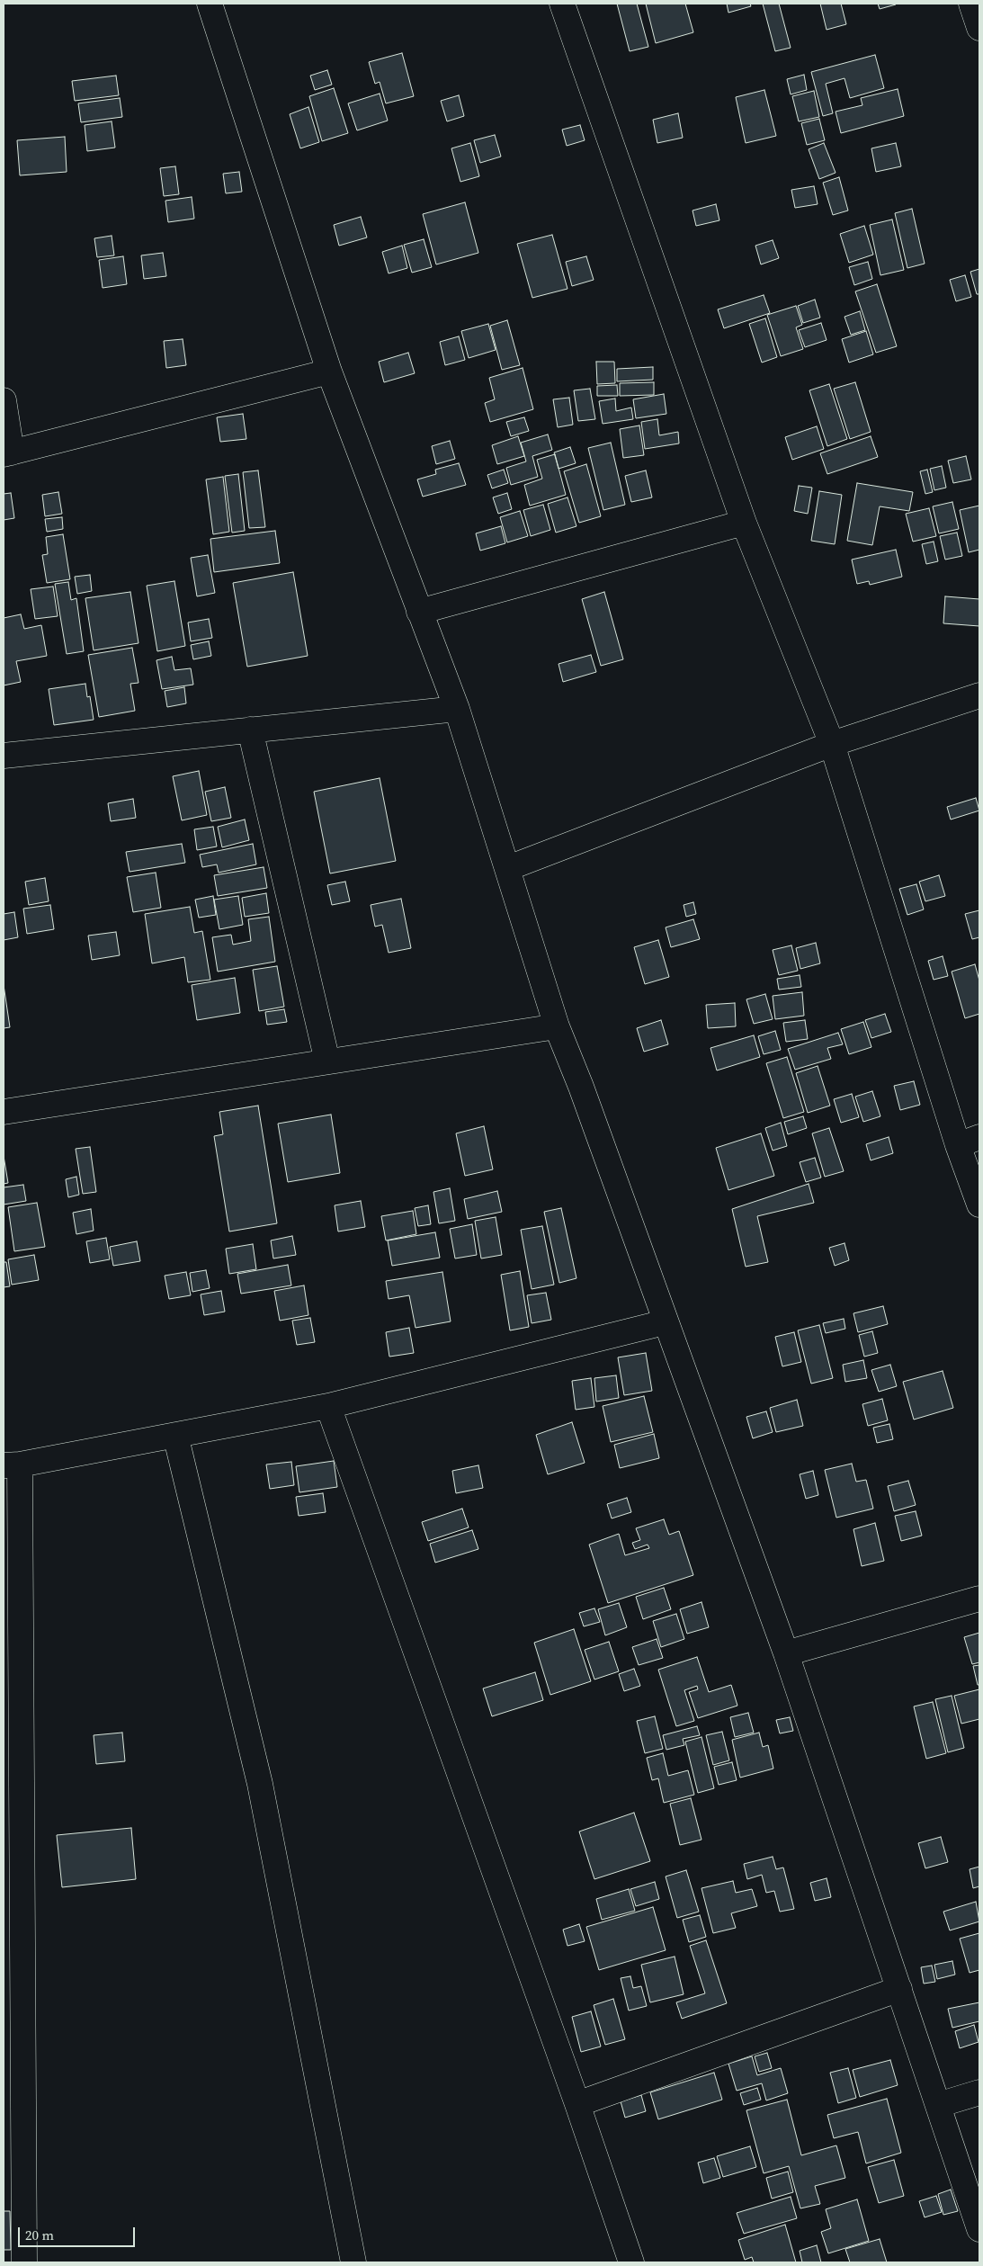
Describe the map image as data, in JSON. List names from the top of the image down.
{
  "scale_bar": "20 m"
}
